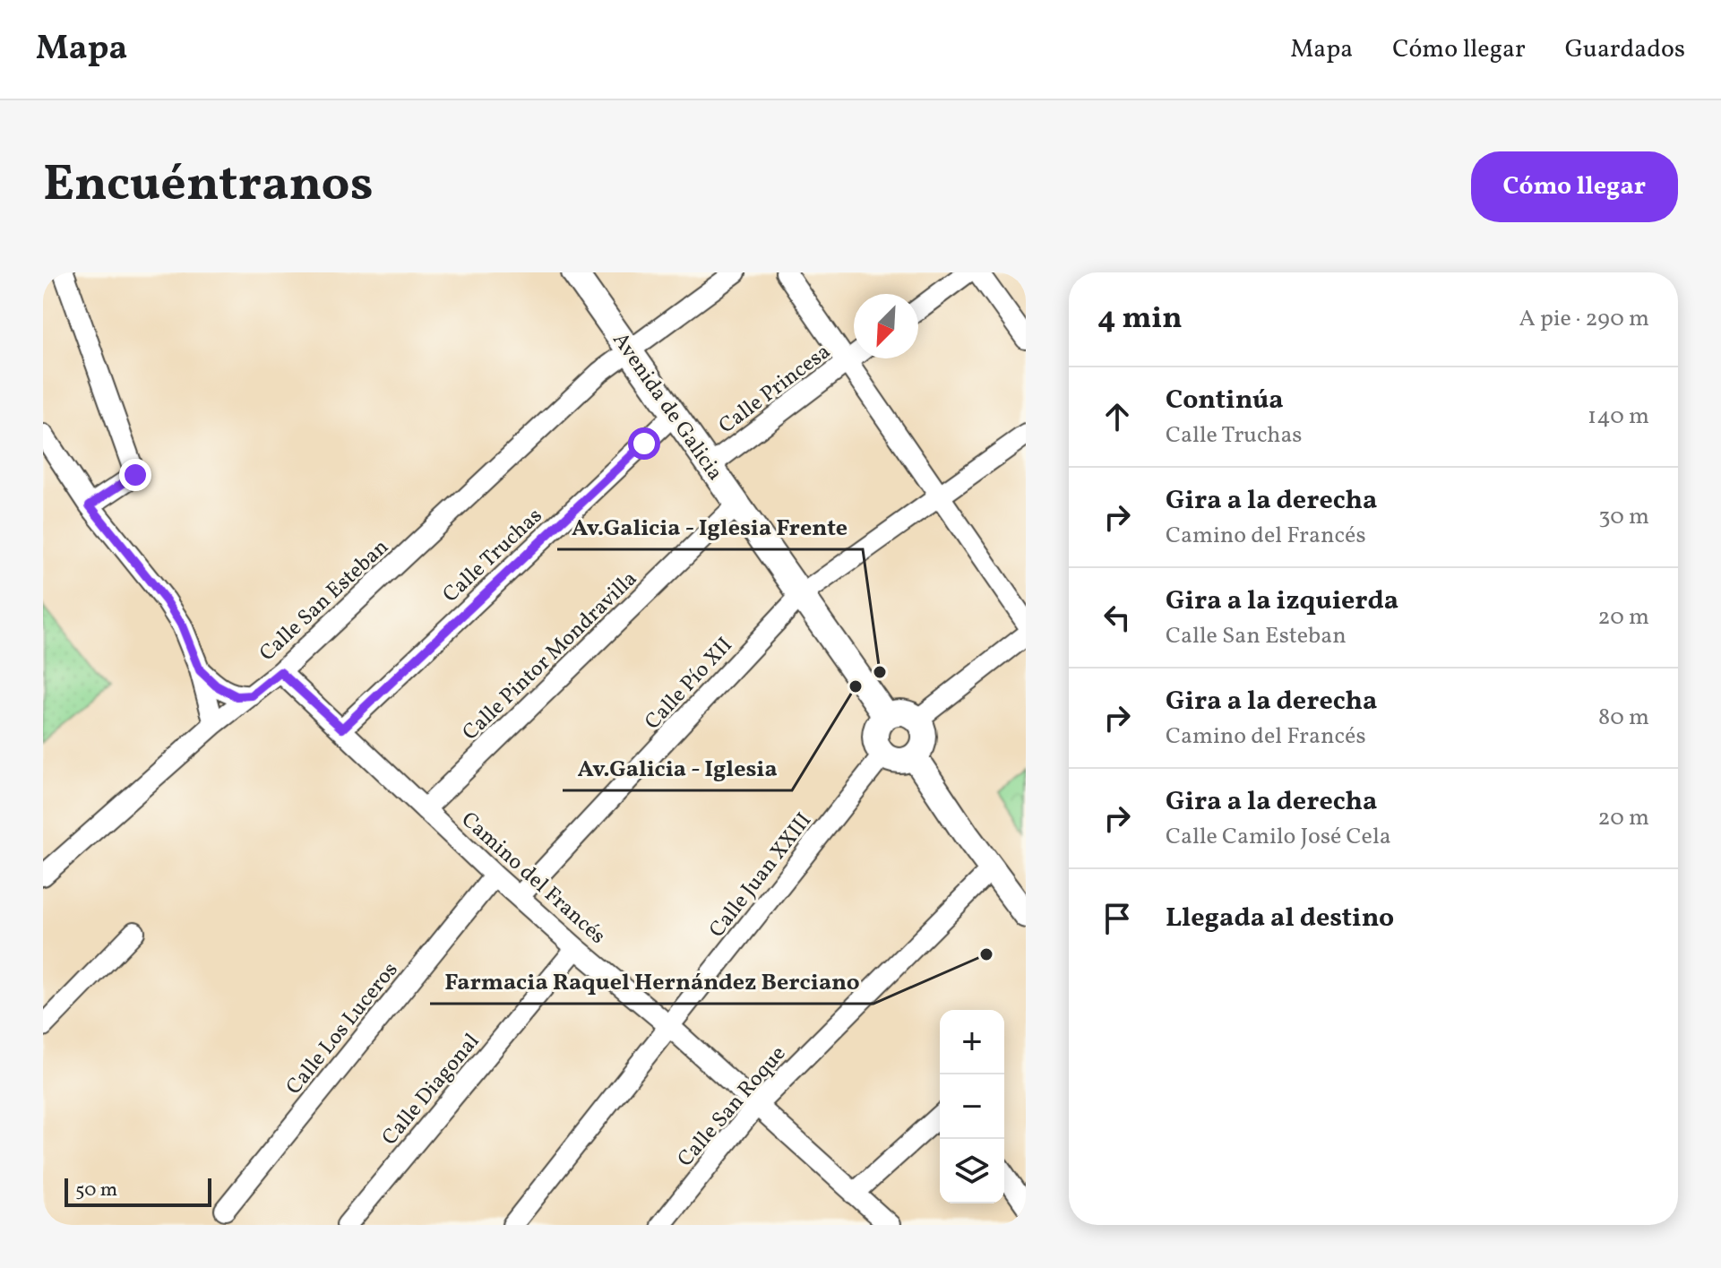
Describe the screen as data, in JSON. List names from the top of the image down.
{
  "streets": {
    "main road": ["Avenida de Galicia"],
    "street": [
      "Calle Princesa",
      "Calle Truchas",
      "Calle San Esteban",
      "Calle Pintor Mondravilla",
      "Calle Pío XII",
      "Calle Juan XXIII",
      "Camino del Francés",
      "Calle Los Luceros",
      "Calle Diagonal",
      "Calle San Roque"
    ]
  },
  "crossings": [
    ["Calle Princesa", "Avenida de Galicia"],
    ["Avenida de Galicia", "Calle Truchas"],
    ["Avenida de Galicia", "Calle San Esteban"],
    ["Avenida de Galicia", "Calle Pintor Mondravilla"],
    ["Avenida de Galicia", "Calle Pío XII"],
    ["Avenida de Galicia", "Calle Juan XXIII"],
    ["Calle Truchas", "Camino del Francés"],
    ["Calle San Esteban", "Camino del Francés"],
    ["Calle Pintor Mondravilla", "Camino del Francés"],
    ["Calle Pío XII", "Camino del Francés"],
    ["Calle Juan XXIII", "Camino del Francés"],
    ["Camino del Francés", "Calle Los Luceros"],
    ["Camino del Francés", "Calle Diagonal"],
    ["Camino del Francés", "Calle San Roque"]
  ],
  "places": ["Av.Galicia - Iglesia Frente", "Av.Galicia - Iglesia", "Farmacia Raquel Hernández Berciano"],
  "scale_bar": "50 m",
  "north": "bottom left",
  "page": {
    "header": "Mapa",
    "nav": ["Mapa", "Cómo llegar", "Guardados"],
    "title": "Encuéntranos",
    "buttons": "Cómo llegar",
    "heading": ["4 min", "A pie · 290 m"],
    "list": [
      ["Continúa", "Calle Truchas", "140 m"],
      ["Gira a la derecha", "Camino del Francés", "30 m"],
      ["Gira a la izquierda", "Calle San Esteban", "20 m"],
      ["Gira a la derecha", "Camino del Francés", "80 m"],
      ["Gira a la derecha", "Calle Camilo José Cela", "20 m"],
      "Llegada al destino"
    ],
    "map_buttons": ["+", "−"],
    "scale": "50 m"
  }
}
